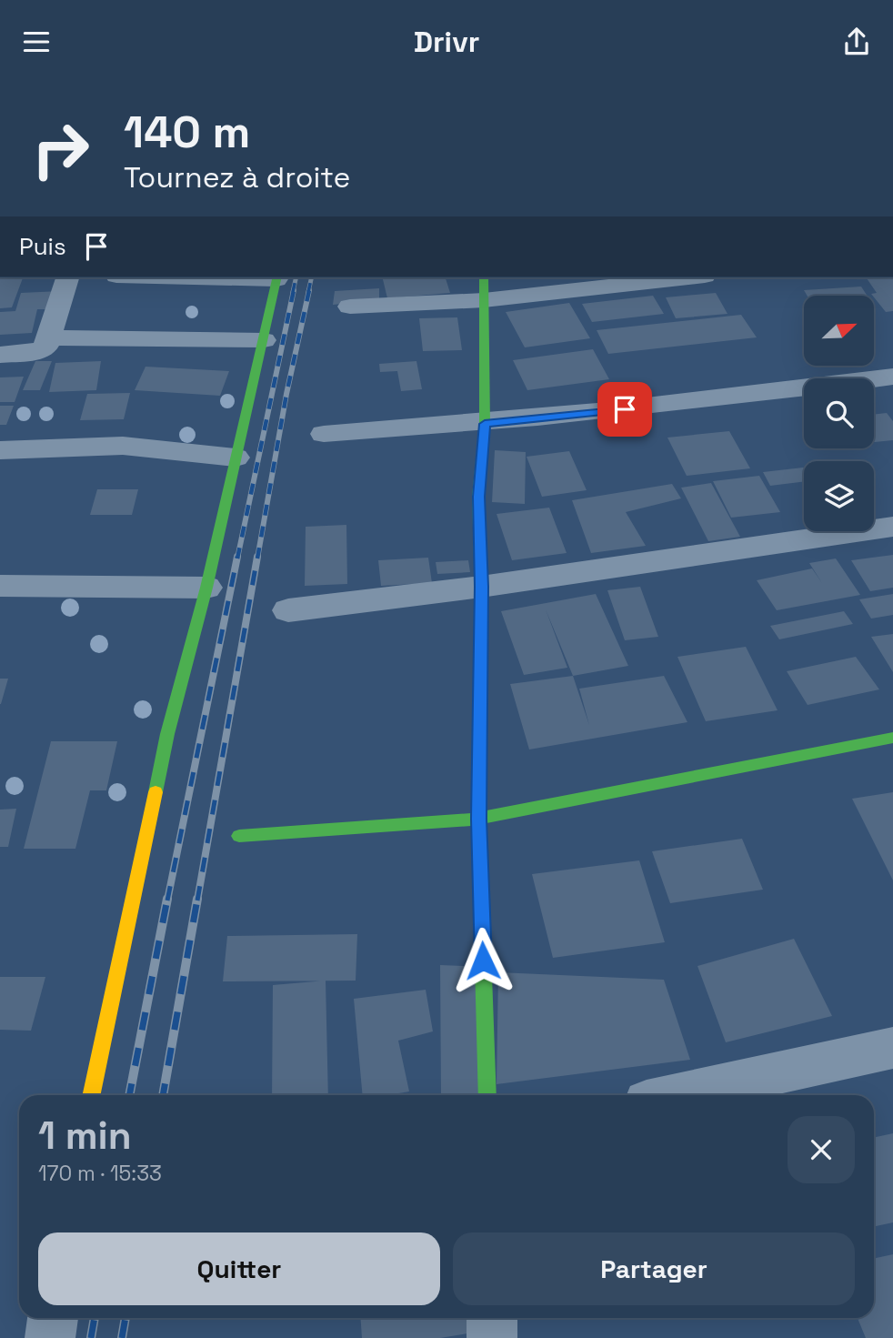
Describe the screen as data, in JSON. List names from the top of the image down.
{
  "north": "top right",
  "page": {
    "header": "Drivr",
    "turn": ["140 m", "Tournez à droite"],
    "then": "Puis",
    "heading": ["1 min", "170 m · 15:33"],
    "buttons": ["Quitter", "Partager"]
  }
}
